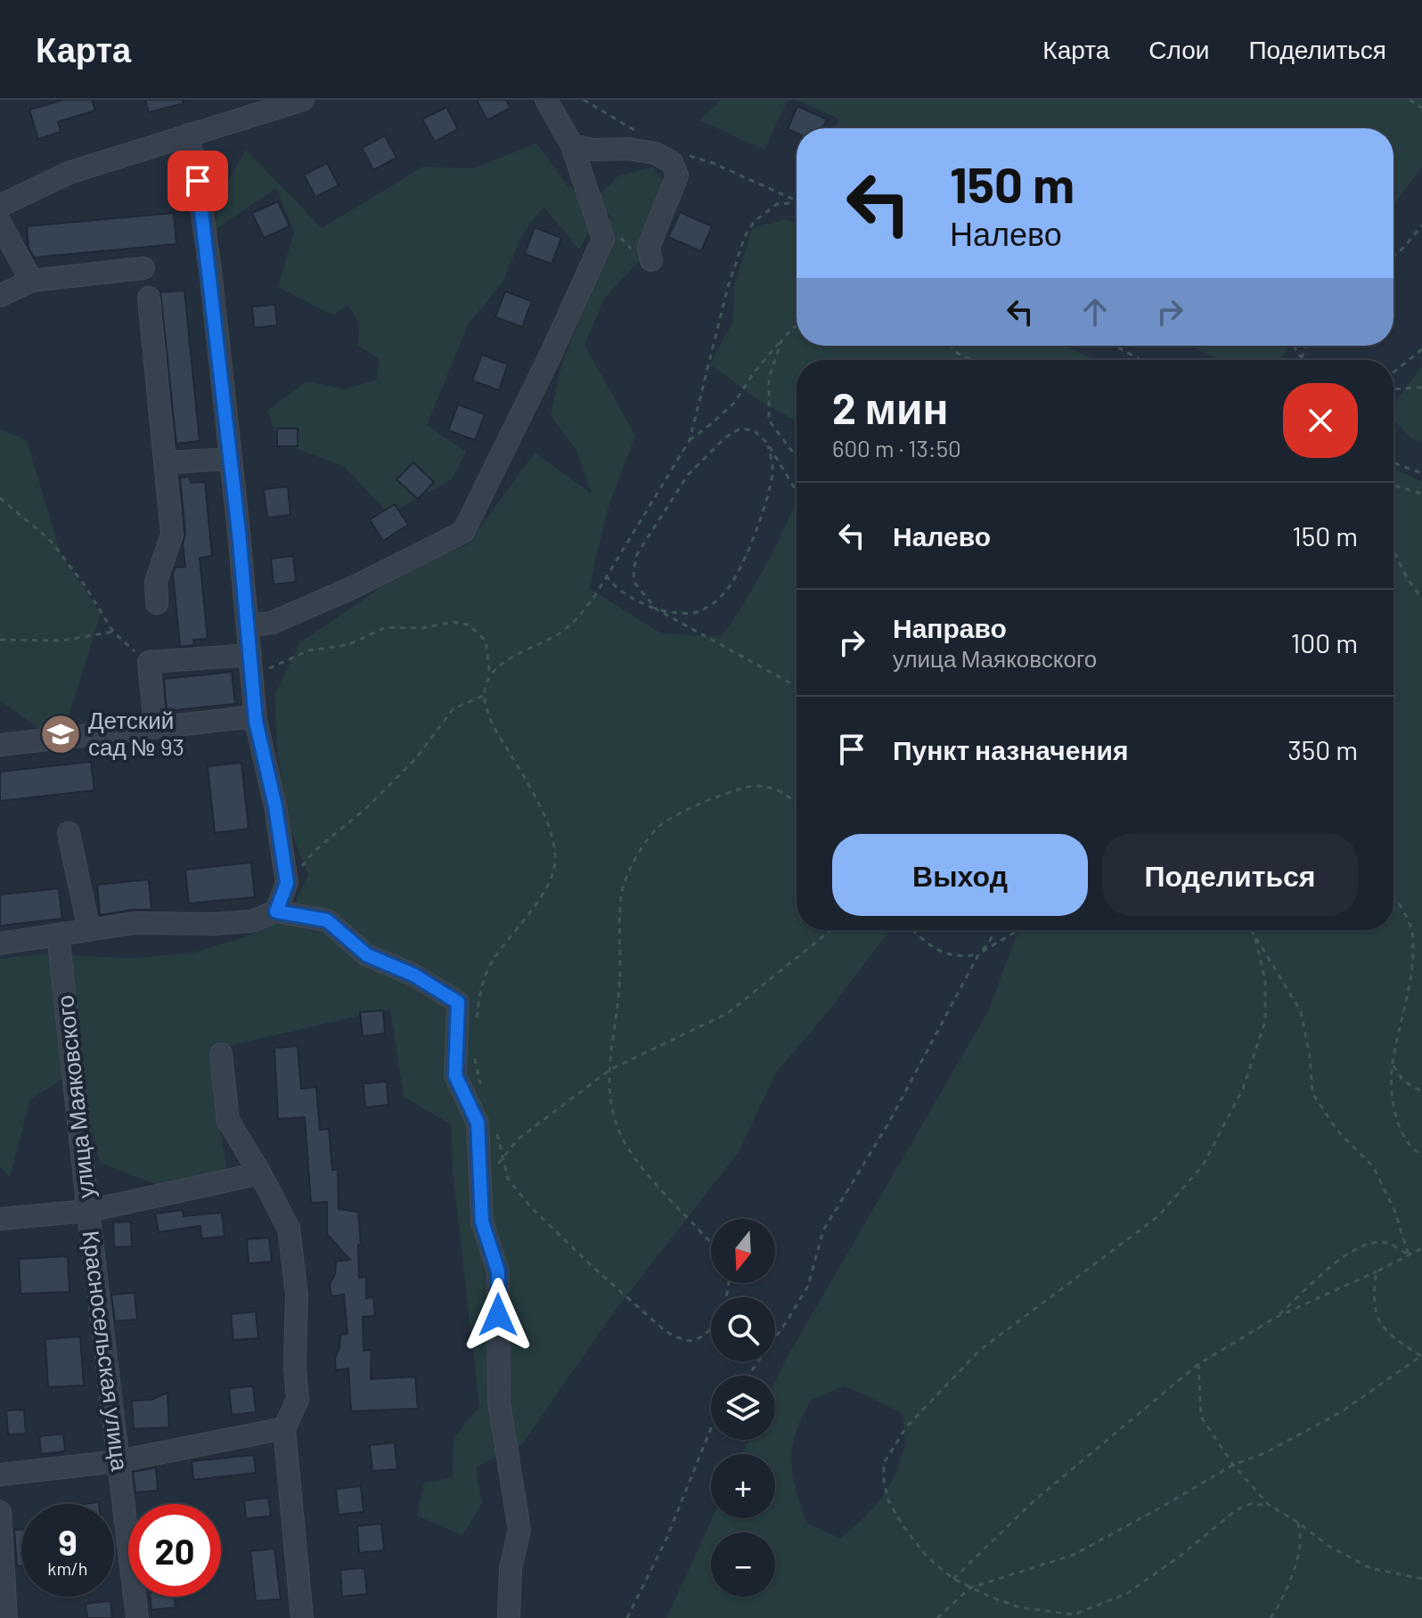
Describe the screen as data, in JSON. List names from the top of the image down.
{
  "streets": {
    "street": ["улица Маяковского", "Красносельская улица"]
  },
  "crossings": [
    ["улица Маяковского", "Красносельская улица"]
  ],
  "places": {
    "school or university": ["Детский сад № 93"]
  },
  "north": "bottom",
  "page": {
    "header": "Карта",
    "nav": ["Карта", "Слои", "Поделиться"],
    "turn": ["150 m", "Налево"],
    "heading": ["2 мин", "600 m · 13:50"],
    "list": [
      {
        "name": "Налево",
        "value": "150 m"
      },
      {
        "name": "Направо",
        "note": "улица Маяковского",
        "value": "100 m"
      },
      {
        "name": "Пункт назначения",
        "value": "350 m"
      }
    ],
    "buttons": ["Выход", "Поделиться"],
    "map_buttons": ["+", "−"],
    "speed": "9 km/h",
    "limit": "20"
  }
}
